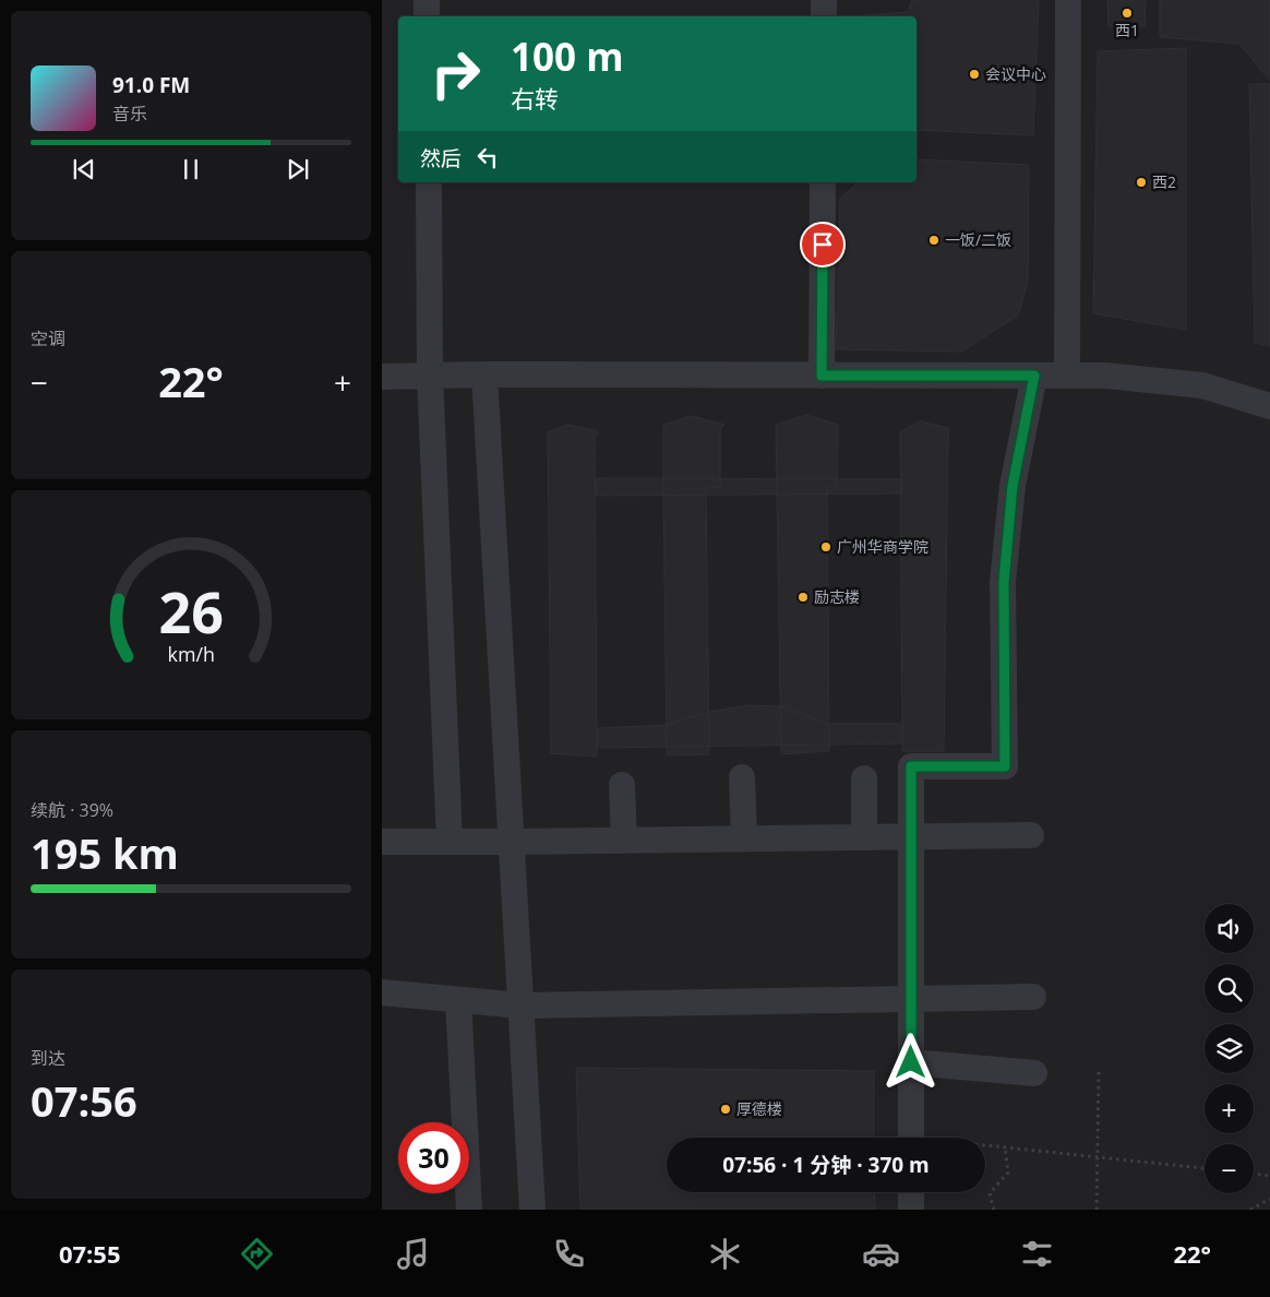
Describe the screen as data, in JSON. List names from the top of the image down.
{
  "places": [
    "西1",
    "会议中心",
    "西2",
    "一饭/二饭",
    "广州华商学院",
    "励志楼",
    "厚德楼"
  ],
  "page": {
    "turn": ["100 m", "右转"],
    "song": ["91.0 FM", "音乐"],
    "then": "然后",
    "tile": [
      "空调",
      ["续航 · 39%", "195 km"],
      ["到达", "07:56"]
    ],
    "heat": ["−", "22°", "+"],
    "map_buttons": ["+", "−"],
    "limit": "30",
    "trip": "07:56 · 1 分钟 · 370 m",
    "tabs": ["07:55", "22°"],
    "gauge": ["26", "km/h"]
  }
}
